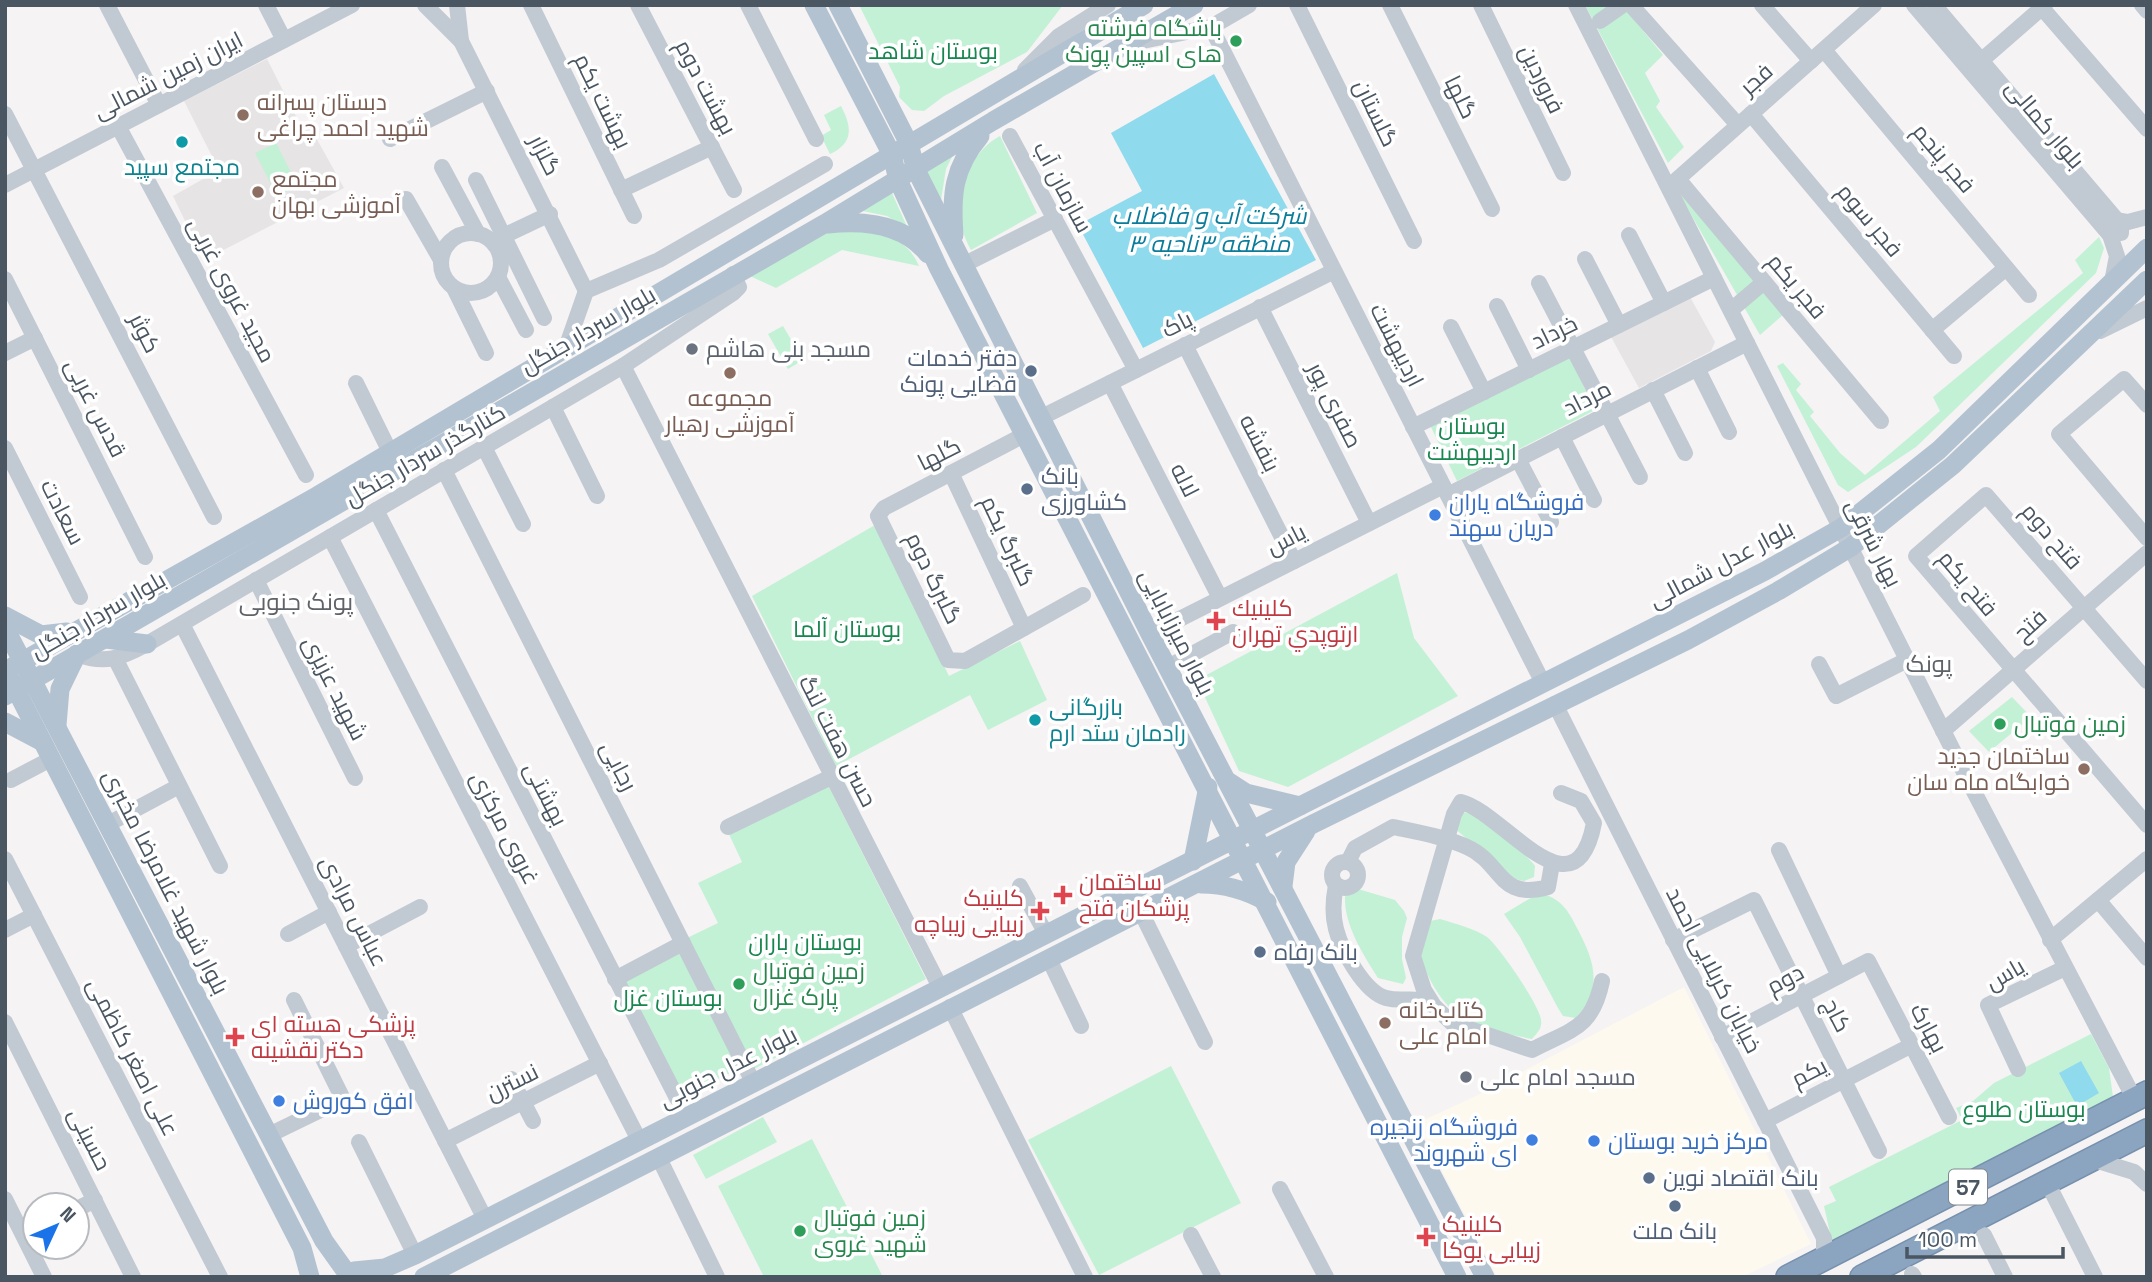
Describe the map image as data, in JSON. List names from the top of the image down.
{
  "streets": {
    "highway": ["57"],
    "main road": [
      "بلوار سردار جنگل",
      "بلوار عدل شمالی",
      "بلوار میرزابابایی",
      "بلوار شهید غلامرضا مخبری",
      "بلوار عدل جنوبی"
    ],
    "street": [
      "ایران زمین شمالی",
      "فروردین",
      "فجر",
      "بهشت دوم",
      "گلها",
      "بهشت یکم",
      "گلستان",
      "بلوار کمالی",
      "گلزار",
      "فجر پنجم",
      "سازمان آب",
      "فجر سوم",
      "فجر یکم",
      "مجید غروی غربی",
      "پاک",
      "خرداد",
      "کوثر",
      "اردیبهشت",
      "مرداد",
      "صفری پور",
      "قدس غربی",
      "بنفشه",
      "کنارگذر سردار جنگل",
      "لاله",
      "سعادت",
      "فتح دوم",
      "یاس",
      "گلبرگ یکم",
      "بهار شرقی",
      "گلبرگ دوم",
      "فتح یکم",
      "فتح",
      "شهید عزیزی",
      "حسن هفت لنگ",
      "رجایی",
      "بهشتی",
      "غروی مرکزی",
      "عباس مرادی",
      "خیابان کربلایی احمد",
      "دوم",
      "کاج",
      "بهارک",
      "علی اصغر کاظمی",
      "یکم",
      "نسترن",
      "حسینی"
    ]
  },
  "crossings": [
    ["ایران زمین شمالی", "مجید غروی غربی"],
    ["ایران زمین شمالی", "کوثر"],
    ["فجر", "فجر پنجم"],
    ["فجر", "فجر سوم"],
    ["فجر", "فجر یکم"],
    ["فجر", "بهار شرقی"],
    ["گلها", "گلبرگ یکم"],
    ["گلها", "گلبرگ دوم"],
    ["گلها", "بلوار میرزابابایی"],
    ["سازمان آب", "پاک"],
    ["فجر یکم", "بهار شرقی"],
    ["پاک", "اردیبهشت"],
    ["پاک", "صفری پور"],
    ["پاک", "بنفشه"],
    ["پاک", "لاله"],
    ["پاک", "بلوار میرزابابایی"],
    ["بلوار سردار جنگل", "کنارگذر سردار جنگل"],
    ["بلوار سردار جنگل", "بلوار میرزابابایی"],
    ["بلوار سردار جنگل", "بلوار شهید غلامرضا مخبری"],
    ["خرداد", "اردیبهشت"],
    ["خرداد", "بهار شرقی"],
    ["اردیبهشت", "مرداد"],
    ["اردیبهشت", "یاس"],
    ["اردیبهشت", "بلوار عدل شمالی"],
    ["مرداد", "یاس"],
    ["مرداد", "بهار شرقی"],
    ["صفری پور", "یاس"],
    ["بنفشه", "یاس"],
    ["کنارگذر سردار جنگل", "شهید عزیزی"],
    ["کنارگذر سردار جنگل", "حسن هفت لنگ"],
    ["کنارگذر سردار جنگل", "رجایی"],
    ["کنارگذر سردار جنگل", "بهشتی"],
    ["کنارگذر سردار جنگل", "غروی مرکزی"],
    ["کنارگذر سردار جنگل", "عباس مرادی"],
    ["لاله", "یاس"],
    ["فتح دوم", "فتح یکم"],
    ["فتح دوم", "فتح"],
    ["یاس", "بهار شرقی"],
    ["یاس", "بلوار میرزابابایی"],
    ["گلبرگ یکم", "گلبرگ دوم"],
    ["بهار شرقی", "بلوار عدل شمالی"],
    ["بهار شرقی", "فتح"],
    ["بهار شرقی", "57"],
    ["بلوار عدل شمالی", "بلوار میرزابابایی"],
    ["بلوار عدل شمالی", "بلوار عدل جنوبی"],
    ["فتح یکم", "فتح"],
    ["بلوار میرزابابایی", "بلوار عدل جنوبی"],
    ["حسن هفت لنگ", "بلوار عدل جنوبی"],
    ["رجایی", "بلوار عدل جنوبی"],
    ["غروی مرکزی", "بلوار عدل جنوبی"],
    ["غروی مرکزی", "نسترن"],
    ["بلوار شهید غلامرضا مخبری", "بلوار عدل جنوبی"],
    ["عباس مرادی", "بلوار عدل جنوبی"],
    ["عباس مرادی", "نسترن"],
    ["خیابان کربلایی احمد", "دوم"],
    ["خیابان کربلایی احمد", "کاج"],
    ["خیابان کربلایی احمد", "یکم"],
    ["خیابان کربلایی احمد", "57"],
    ["دوم", "کاج"],
    ["دوم", "بهارک"],
    ["کاج", "یکم"],
    ["بهارک", "یکم"]
  ],
  "districts": ["پونک جنوبی", "پونک"],
  "water": ["شرکت آب و فاضلاب منطقه ۳ناحیه ۳"],
  "parks": [
    "بوستان شاهد",
    "بوستان اردیبهشت",
    "بوستان آلما",
    "بوستان باران",
    "بوستان غزل",
    "بوستان طلوع"
  ],
  "places": {
    "other": [
      "باشگاه فرشته های اسپین پونک",
      "دبستان پسرانه شهید احمد چراغی",
      "مجتمع سپید",
      "مجتمع آموزشی بهان",
      "مسجد بنی هاشم",
      "دفتر خدمات قضایی پونک",
      "مجموعه آموزشی رهیار",
      "بانک کشاورزی",
      "فروشگاه یاران دریان سهند",
      "بازرگانی رادمان ستد ارم",
      "زمین فوتبال",
      "ساختمان جدید خوابگاه ماه سان",
      "بانک رفاه",
      "زمین فوتبال پارک غزال",
      "کتاب‌خانه امام علی",
      "مسجد امام علی",
      "افق کوروش",
      "فروشگاه زنجیره ای شهروند",
      "مرکز خرید بوستان",
      "بانک اقتصاد نوین",
      "بانک ملت",
      "زمین فوتبال شهید غروی"
    ],
    "health": [
      "كلينيك ارتوپدي تهران",
      "ساختمان پزشکان فتح",
      "کلینیک زیبایی زیباچه",
      "پزشکی هسته ای دکتر نقشینه",
      "کلینیک زیبایی یوکا"
    ]
  },
  "scale_bar": "100 m",
  "north": "top right"
}
